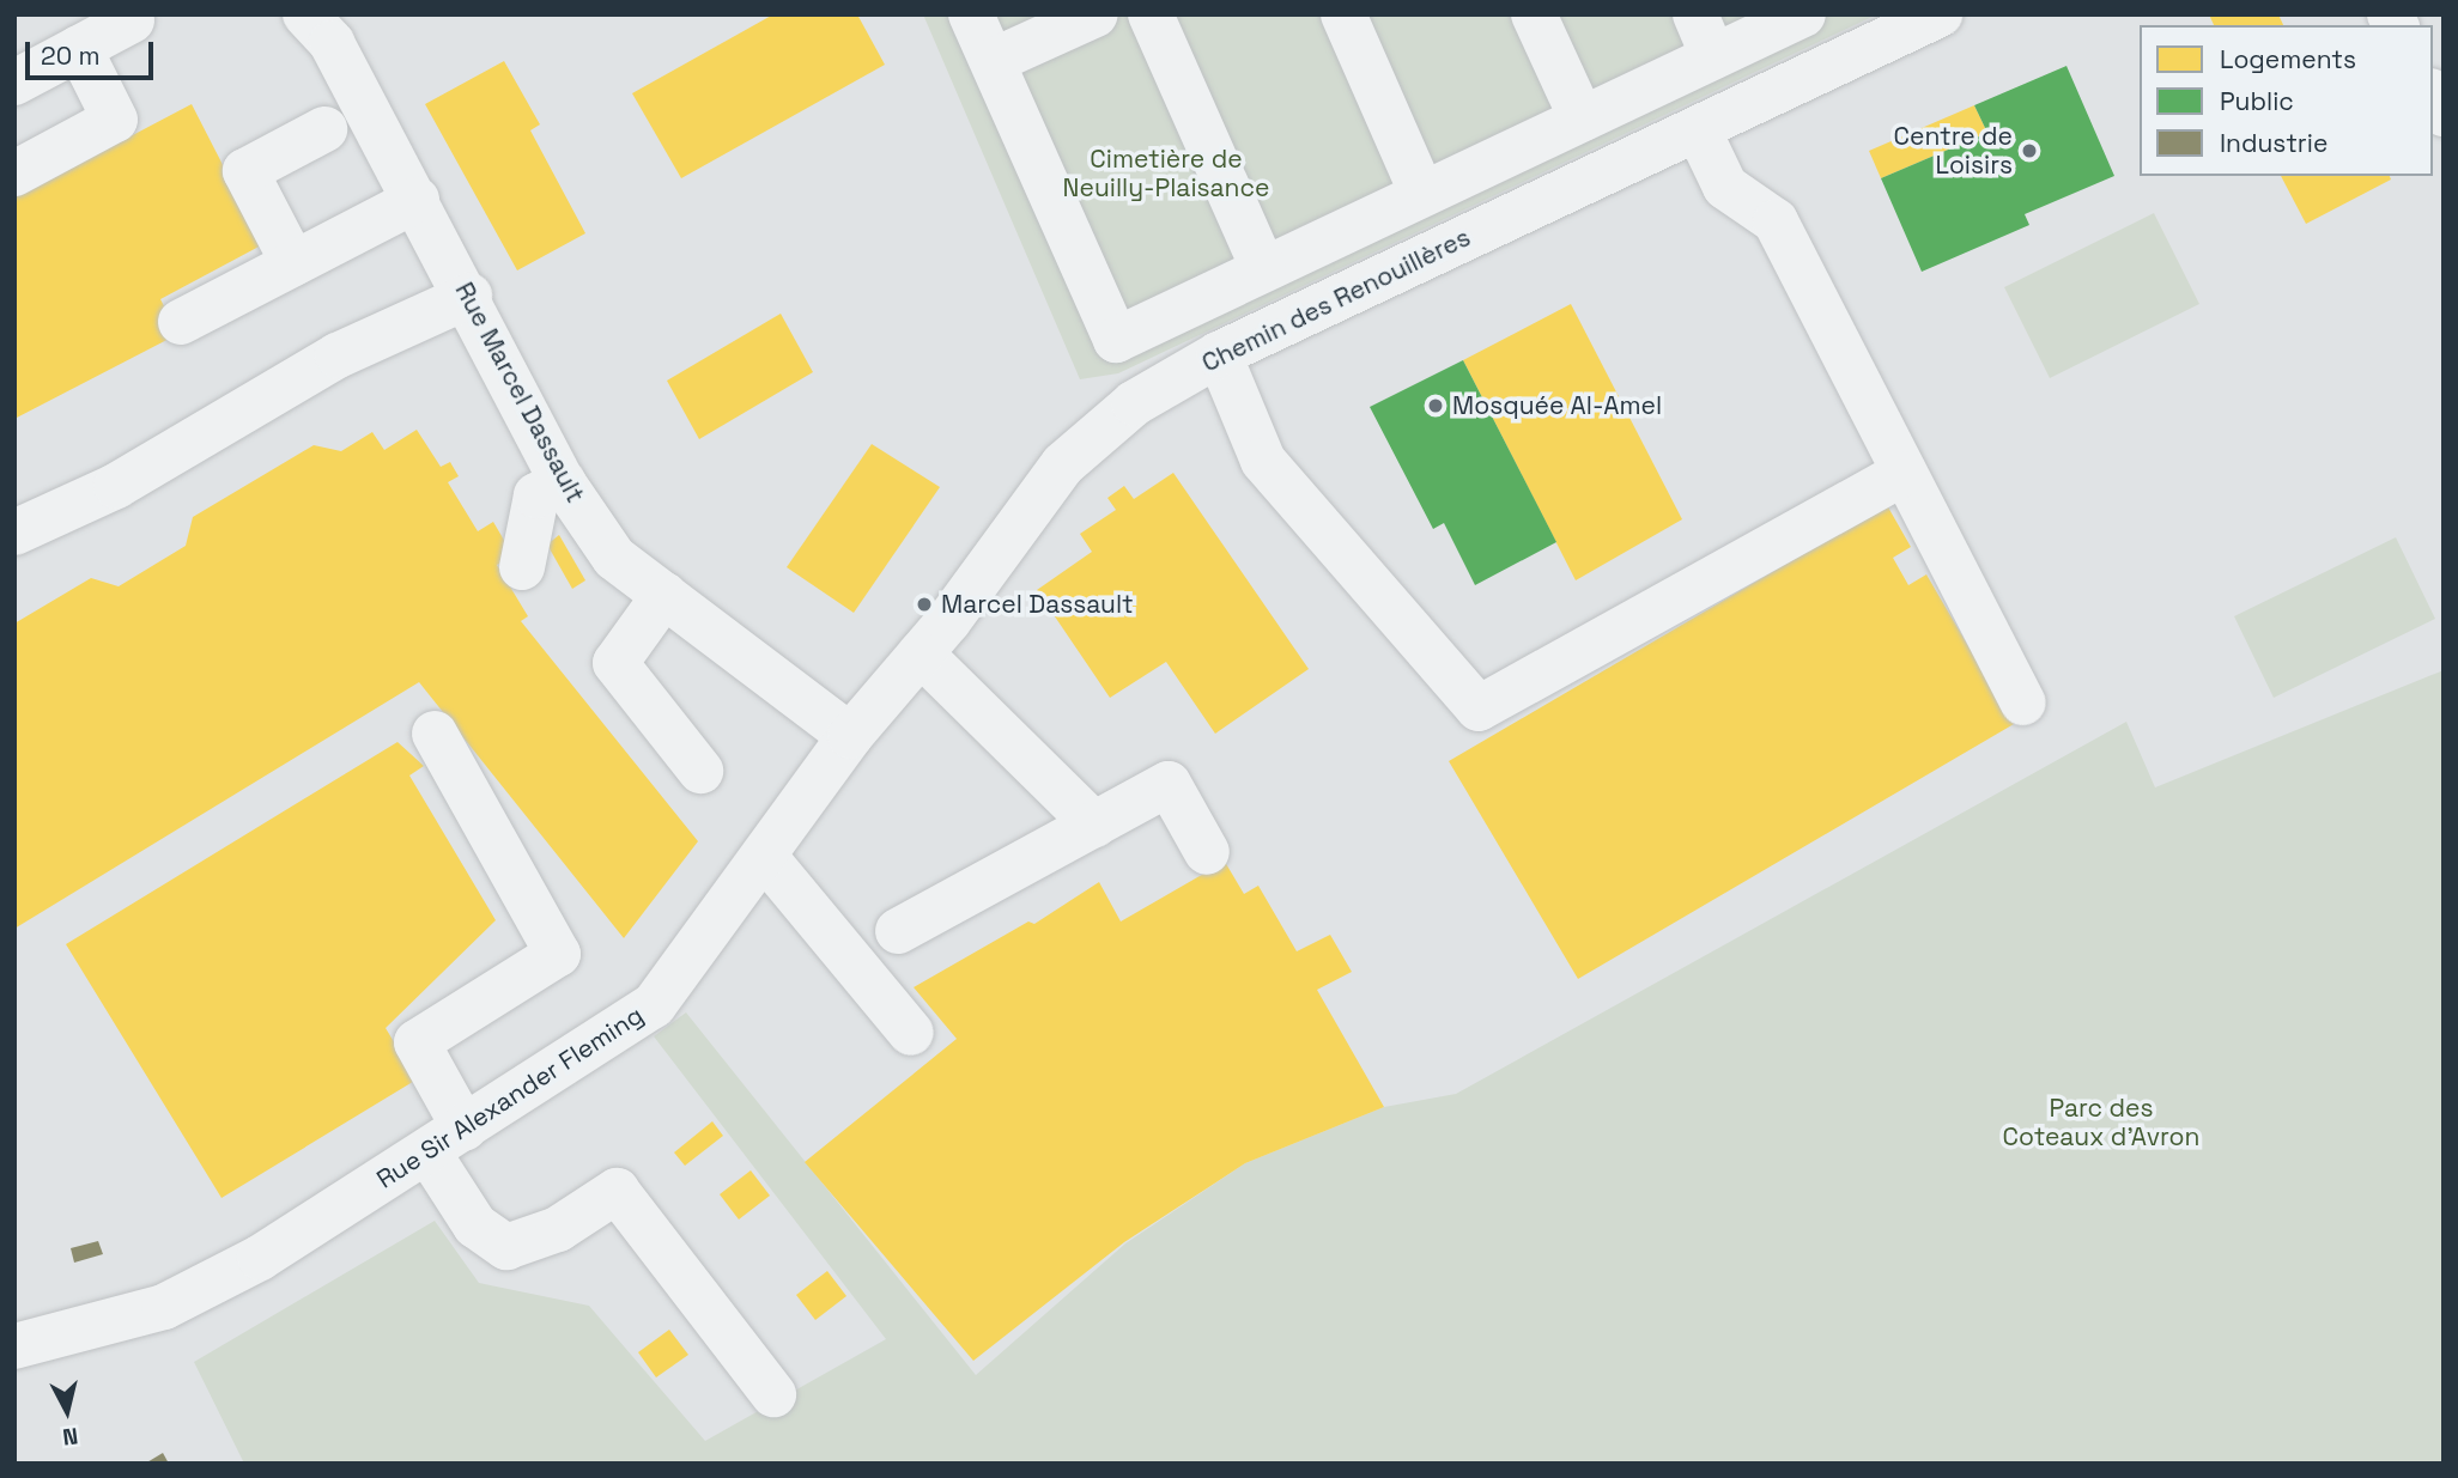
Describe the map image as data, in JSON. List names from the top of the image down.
{
  "streets": {
    "street": ["Chemin des Renouillères", "Rue Marcel Dassault", "Rue Sir Alexander Fleming"]
  },
  "crossings": [
    ["Chemin des Renouillères", "Rue Marcel Dassault"],
    ["Chemin des Renouillères", "Rue Sir Alexander Fleming"],
    ["Rue Marcel Dassault", "Rue Sir Alexander Fleming"]
  ],
  "parks": ["Cimetière de Neuilly-Plaisance", "Parc des Coteaux d'Avron"],
  "places": ["Centre de Loisirs", "Mosquée Al-Amel", "Marcel Dassault"],
  "legend": ["Logements", "Public", "Industrie"],
  "scale_bar": "20 m",
  "north": "bottom"
}
